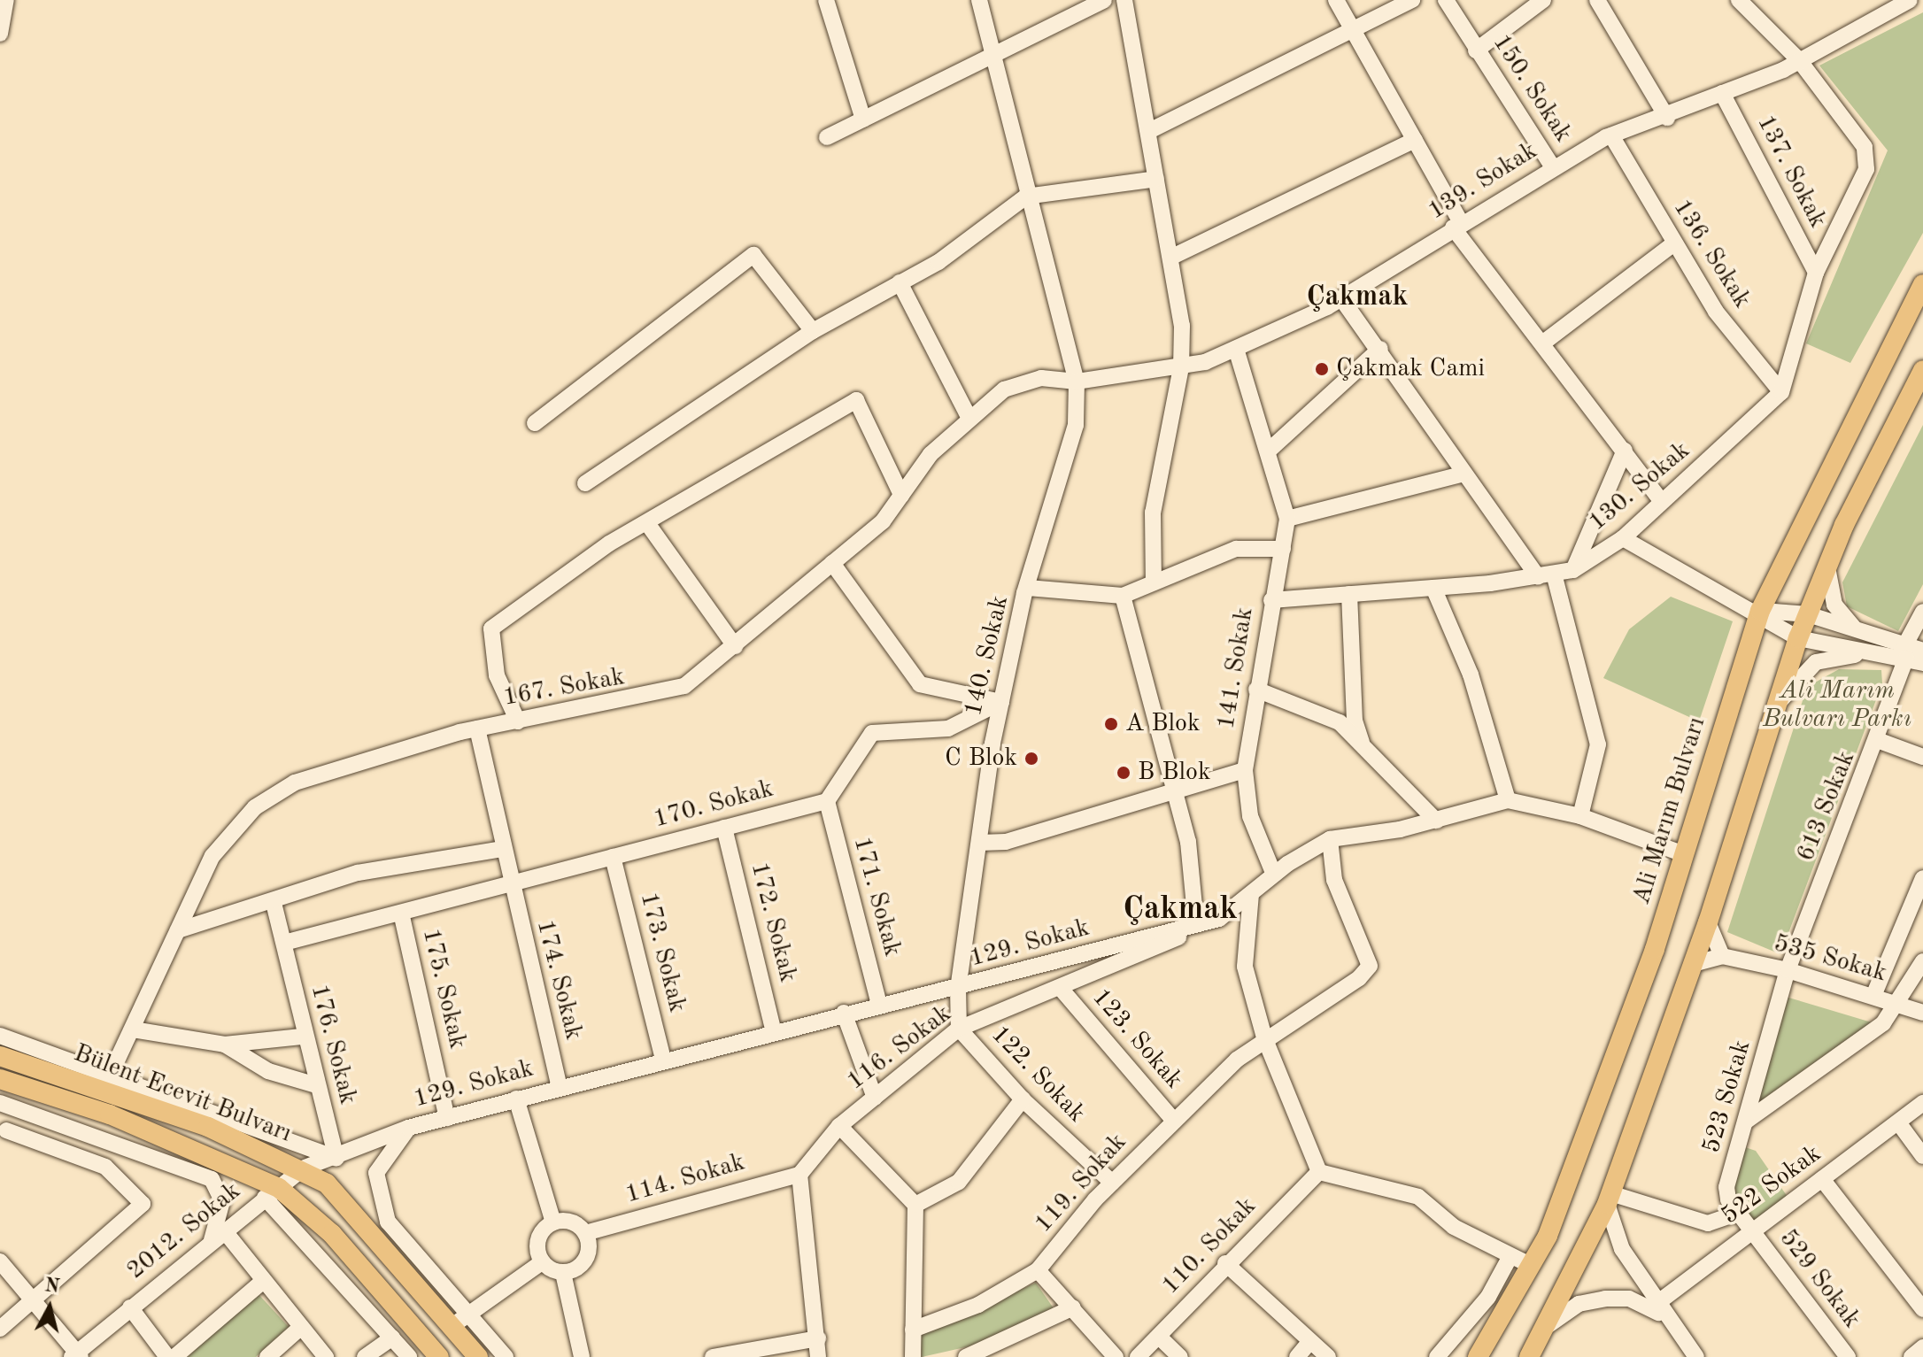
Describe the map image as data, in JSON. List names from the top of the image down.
{
  "streets": {
    "main road": ["Ali Marım Bulvarı", "Bülent Ecevit Bulvarı"],
    "street": [
      "150. Sokak",
      "137. Sokak",
      "139. Sokak",
      "136. Sokak",
      "130. Sokak",
      "140. Sokak",
      "141. Sokak",
      "167. Sokak",
      "170. Sokak",
      "613 Sokak",
      "171. Sokak",
      "172. Sokak",
      "129. Sokak",
      "173. Sokak",
      "535 Sokak",
      "174. Sokak",
      "175. Sokak",
      "123. Sokak",
      "176. Sokak",
      "116. Sokak",
      "122. Sokak",
      "523 Sokak",
      "114. Sokak",
      "119. Sokak",
      "522 Sokak",
      "2012. Sokak",
      "110. Sokak",
      "529 Sokak"
    ]
  },
  "crossings": [
    ["150. Sokak", "139. Sokak"],
    ["137. Sokak", "139. Sokak"],
    ["139. Sokak", "136. Sokak"],
    ["139. Sokak", "140. Sokak"],
    ["139. Sokak", "141. Sokak"],
    ["139. Sokak", "167. Sokak"],
    ["136. Sokak", "130. Sokak"],
    ["130. Sokak", "141. Sokak"],
    ["140. Sokak", "167. Sokak"],
    ["140. Sokak", "129. Sokak"],
    ["140. Sokak", "122. Sokak"],
    ["141. Sokak", "129. Sokak"],
    ["167. Sokak", "174. Sokak"],
    ["170. Sokak", "171. Sokak"],
    ["170. Sokak", "172. Sokak"],
    ["170. Sokak", "173. Sokak"],
    ["170. Sokak", "174. Sokak"],
    ["170. Sokak", "175. Sokak"],
    ["170. Sokak", "176. Sokak"],
    ["613 Sokak", "535 Sokak"],
    ["613 Sokak", "523 Sokak"],
    ["Ali Marım Bulvarı", "129. Sokak"],
    ["171. Sokak", "129. Sokak"],
    ["172. Sokak", "129. Sokak"],
    ["129. Sokak", "173. Sokak"],
    ["129. Sokak", "174. Sokak"],
    ["129. Sokak", "175. Sokak"],
    ["129. Sokak", "176. Sokak"],
    ["129. Sokak", "116. Sokak"],
    ["129. Sokak", "122. Sokak"],
    ["129. Sokak", "119. Sokak"],
    ["129. Sokak", "2012. Sokak"],
    ["535 Sokak", "523 Sokak"],
    ["123. Sokak", "116. Sokak"],
    ["123. Sokak", "119. Sokak"],
    ["176. Sokak", "2012. Sokak"],
    ["116. Sokak", "122. Sokak"],
    ["116. Sokak", "114. Sokak"],
    ["122. Sokak", "119. Sokak"],
    ["Bülent Ecevit Bulvarı", "2012. Sokak"],
    ["523 Sokak", "522 Sokak"],
    ["523 Sokak", "529 Sokak"],
    ["522 Sokak", "529 Sokak"]
  ],
  "districts": ["Çakmak", "Çakmak"],
  "parks": ["Ali Marım Bulvarı Parkı"],
  "places": [
    "Çakmak Cami",
    "A Blok",
    "C Blok",
    "B Blok"
  ],
  "north": "top"
}
